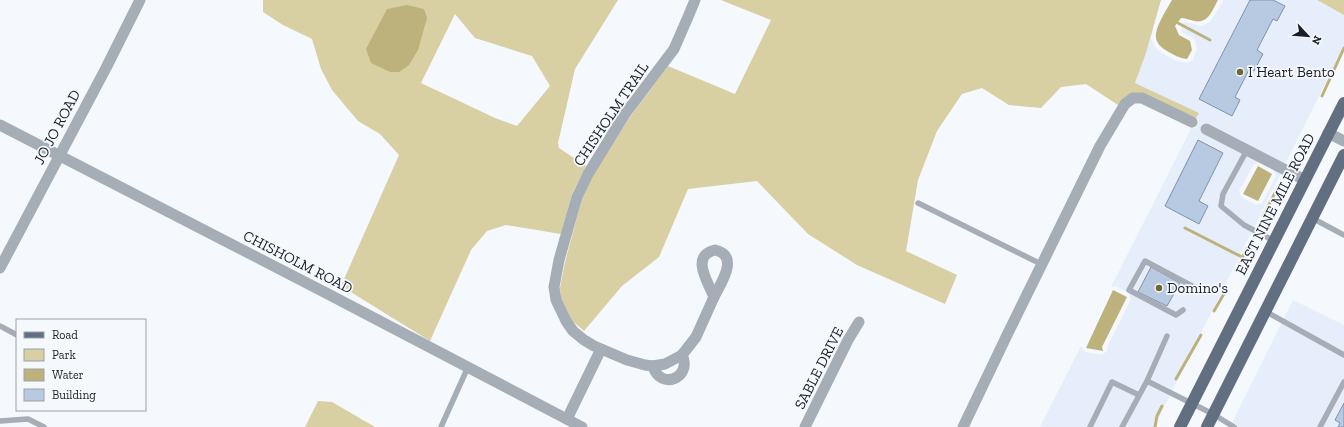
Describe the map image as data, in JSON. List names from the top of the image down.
{
  "streets": {
    "main road": ["EAST NINE MILE ROAD"],
    "street": [
      "CHISHOLM TRAIL",
      "JO JO ROAD",
      "CHISHOLM ROAD",
      "SABLE DRIVE"
    ]
  },
  "crossings": [
    ["JO JO ROAD", "CHISHOLM ROAD"]
  ],
  "places": ["I Heart Bento", "Domino's"],
  "legend": [
    "Road",
    "Park",
    "Water",
    "Building"
  ],
  "north": "bottom right"
}
